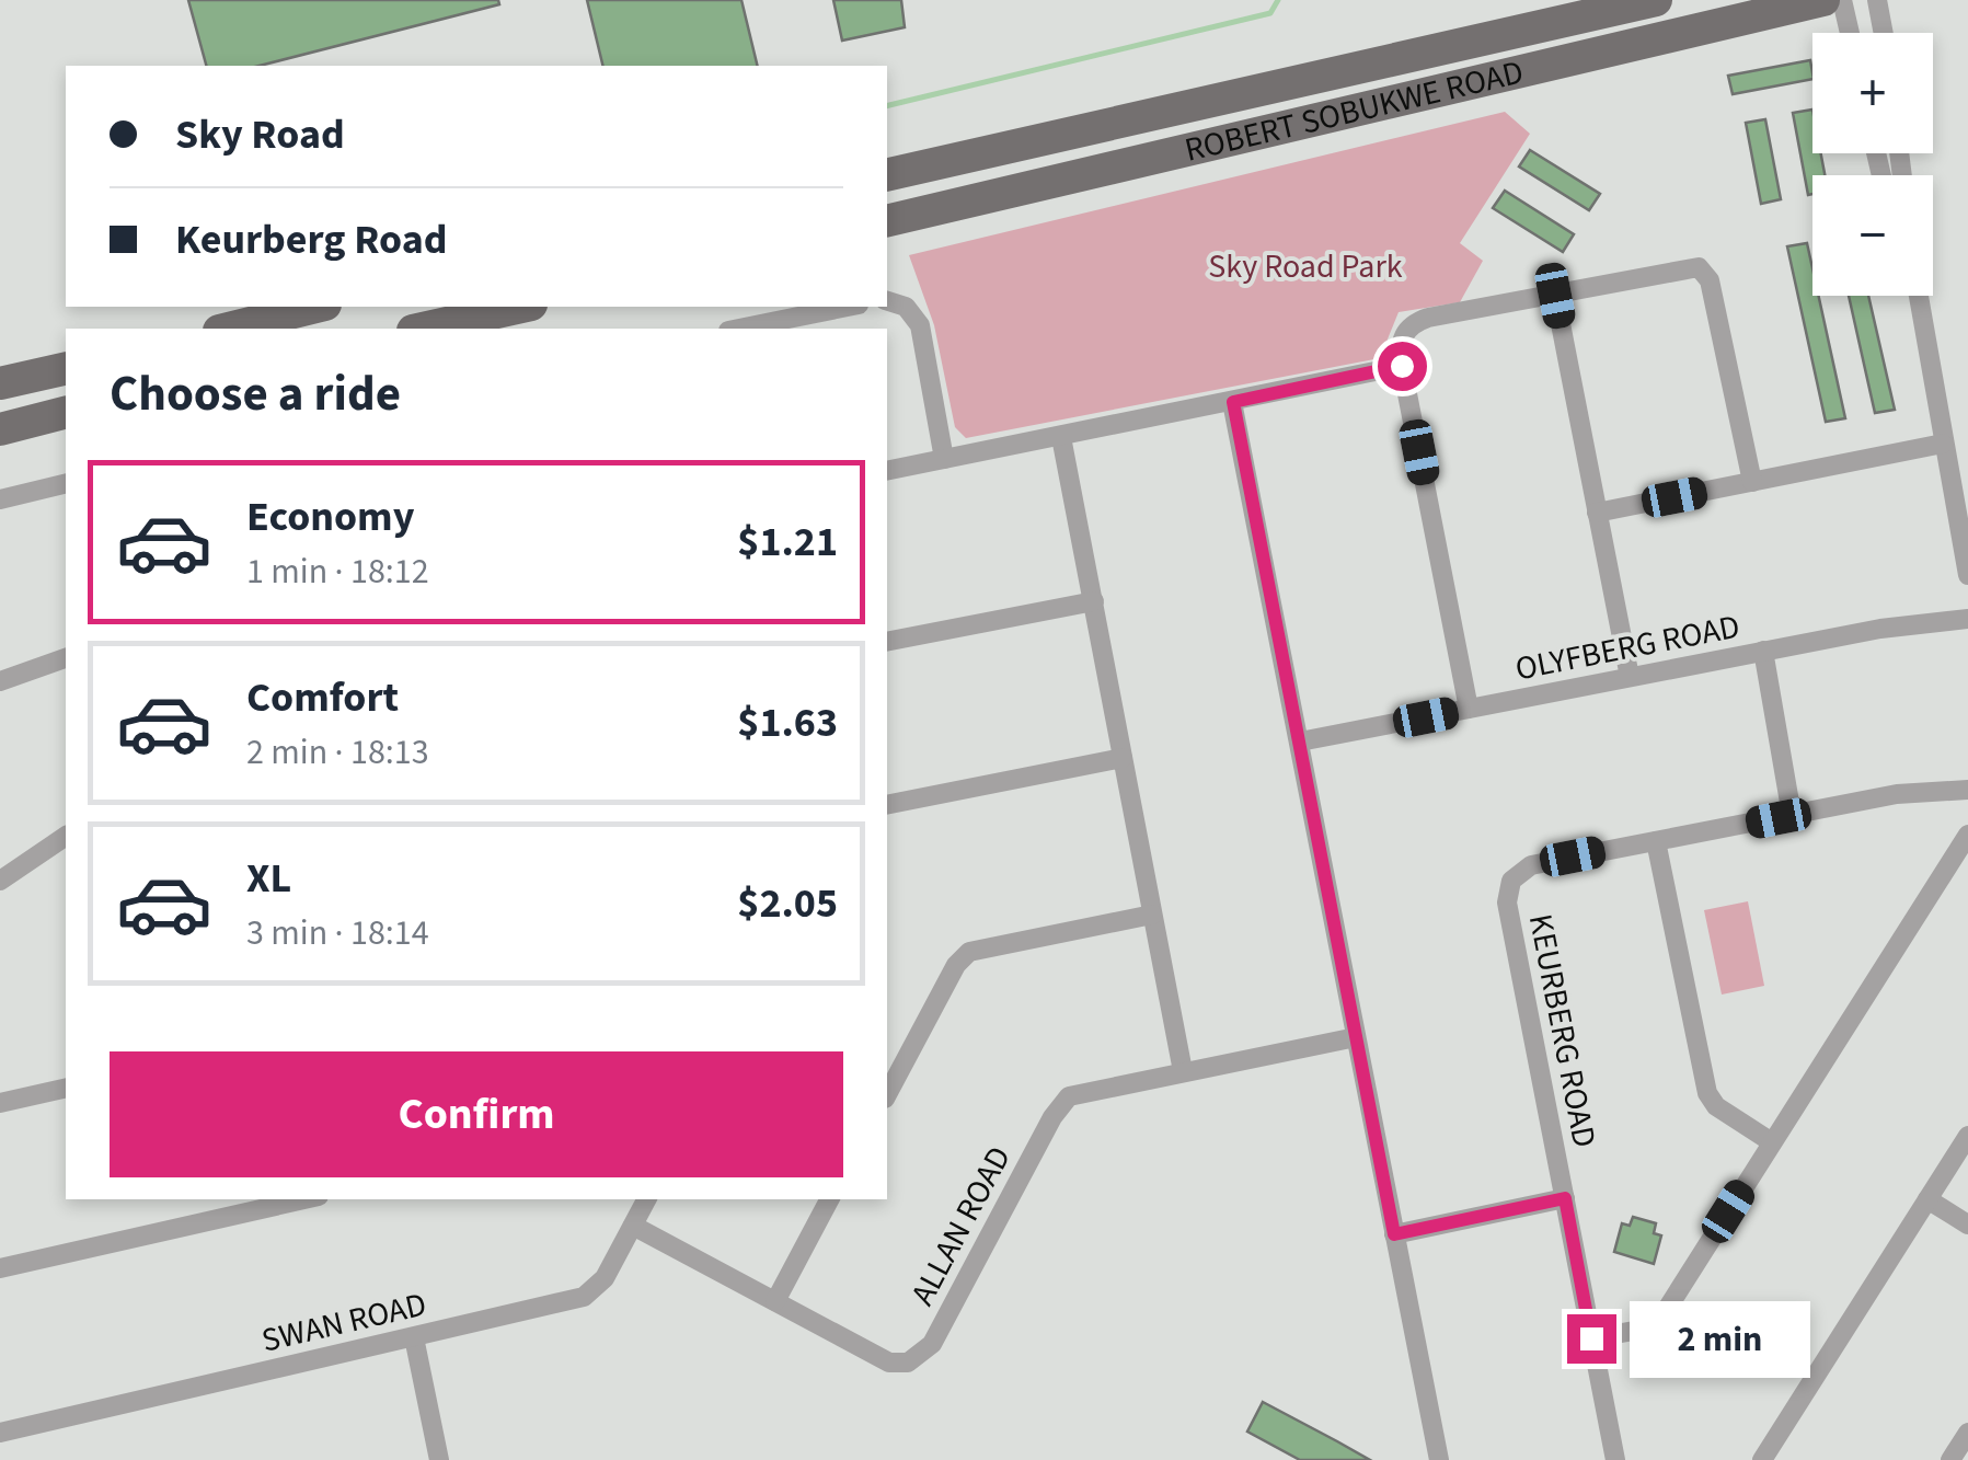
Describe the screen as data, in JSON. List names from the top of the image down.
{
  "streets": {
    "main road": ["ROBERT SOBUKWE ROAD"],
    "street": [
      "OLYFBERG ROAD",
      "KEURBERG ROAD",
      "ALLAN ROAD",
      "SWAN ROAD"
    ]
  },
  "crossings": [
    ["ALLAN ROAD", "SWAN ROAD"]
  ],
  "parks": ["Sky Road Park"],
  "page": {
    "map_buttons": ["+", "−"],
    "banner": ["Sky Road", "Keurberg Road"],
    "heading": "Choose a ride",
    "list": [
      {
        "name": "Economy",
        "note": "1 min · 18:12",
        "value": "$1.21"
      },
      {
        "name": "Comfort",
        "note": "2 min · 18:13",
        "value": "$1.63"
      },
      {
        "name": "XL",
        "note": "3 min · 18:14",
        "value": "$2.05"
      }
    ],
    "buttons": "Confirm",
    "bubble": "2 min"
  }
}
